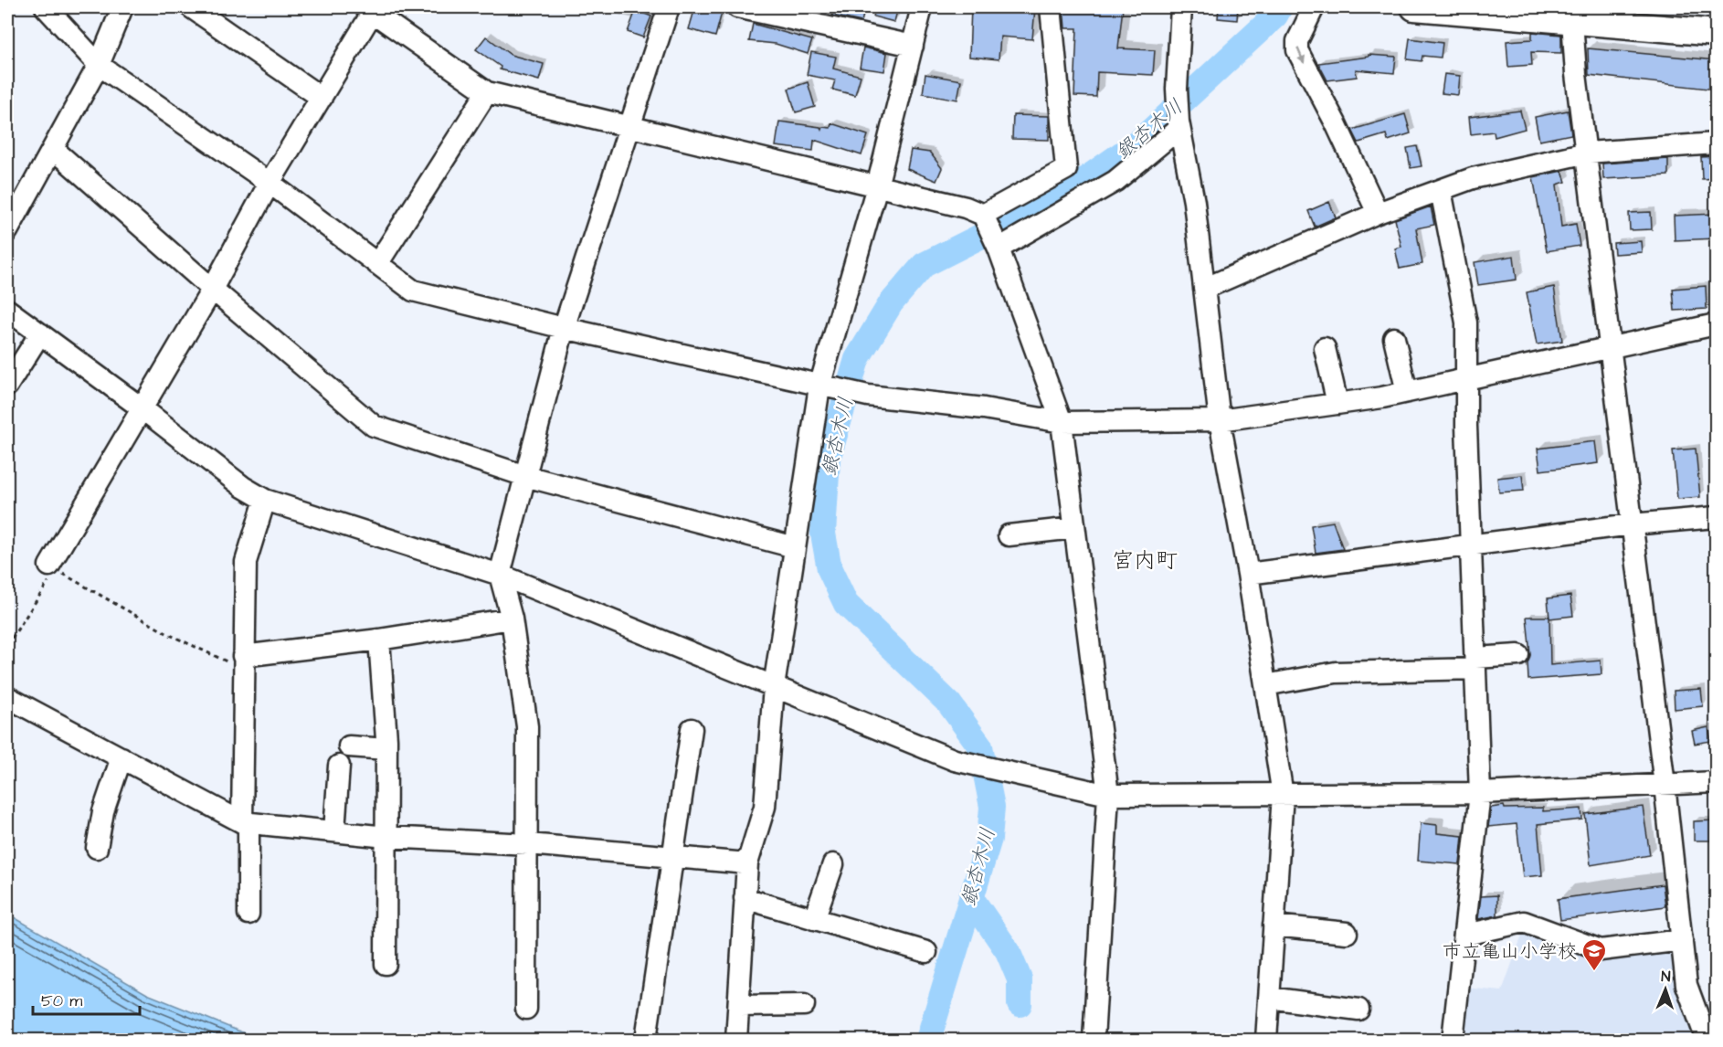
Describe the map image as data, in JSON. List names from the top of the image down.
{
  "districts": ["宮内町"],
  "water": ["銀杏木川"],
  "places": {
    "school or university": ["市立亀山小学校"]
  },
  "scale_bar": "50 m",
  "north": "top"
}
